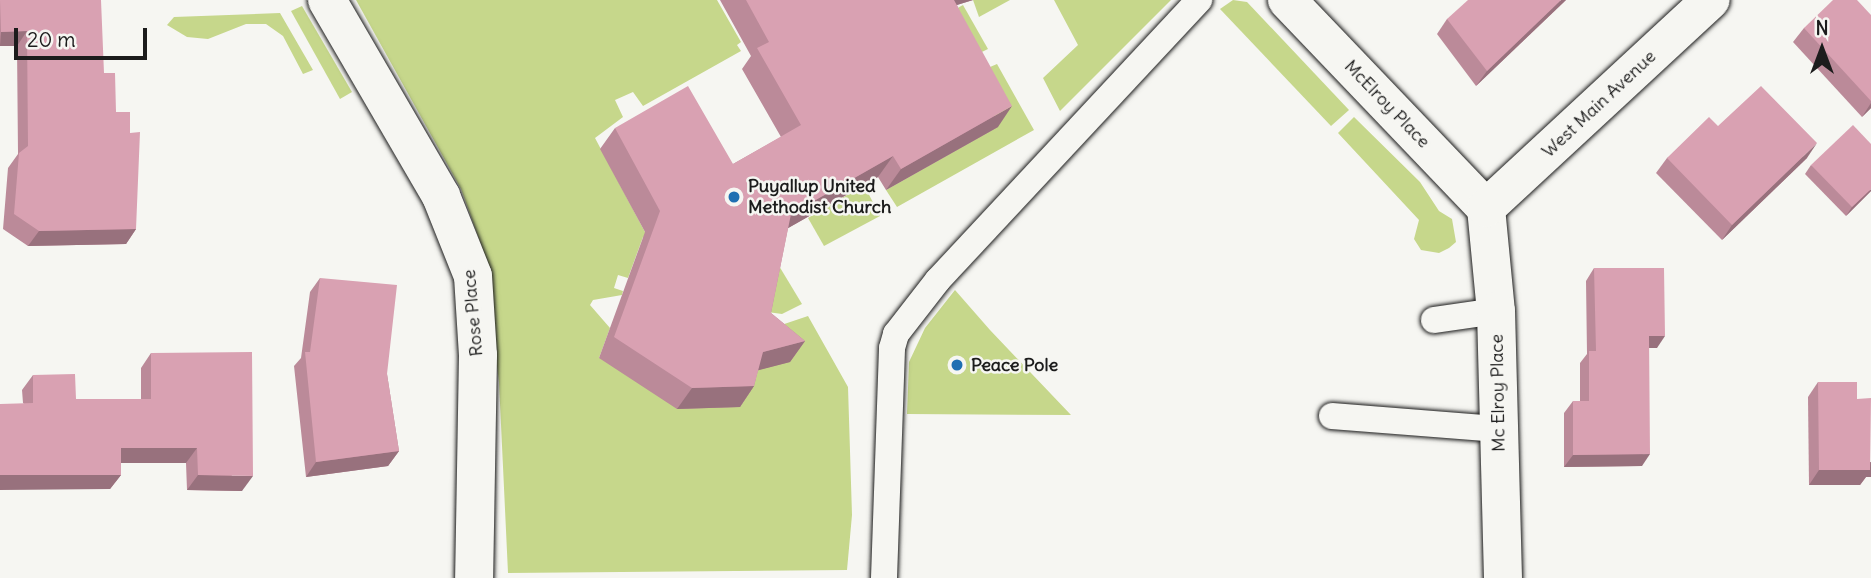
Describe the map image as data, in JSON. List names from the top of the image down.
{
  "streets": {
    "street": [
      "McElroy Place",
      "West Main Avenue",
      "Rose Place",
      "Mc Elroy Place"
    ]
  },
  "crossings": [
    ["McElroy Place", "West Main Avenue"],
    ["McElroy Place", "Mc Elroy Place"],
    ["West Main Avenue", "Mc Elroy Place"]
  ],
  "places": ["Puyallup United Methodist Church", "Peace Pole"],
  "scale_bar": "20 m",
  "north": "top"
}
